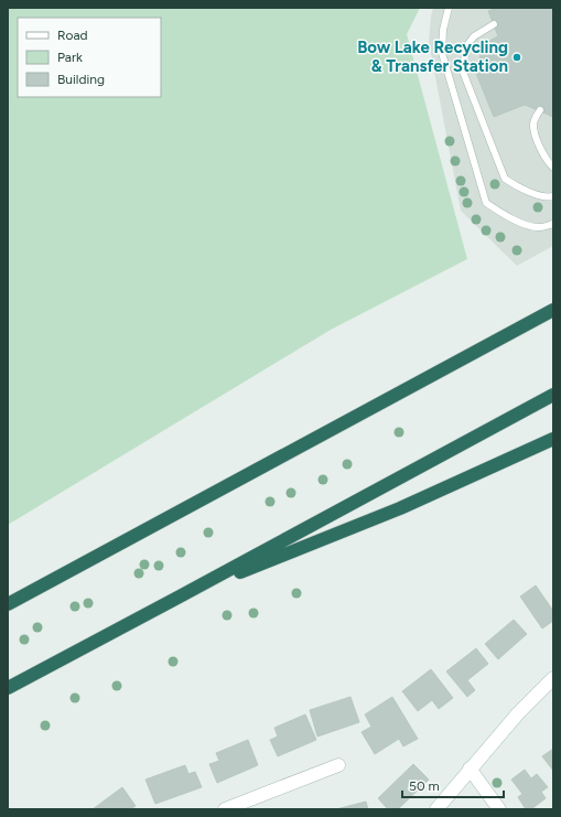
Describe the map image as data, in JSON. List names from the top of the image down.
{
  "places": ["Bow Lake Recycling & Transfer Station"],
  "legend": ["Road", "Park", "Building"],
  "scale_bar": "50 m"
}
